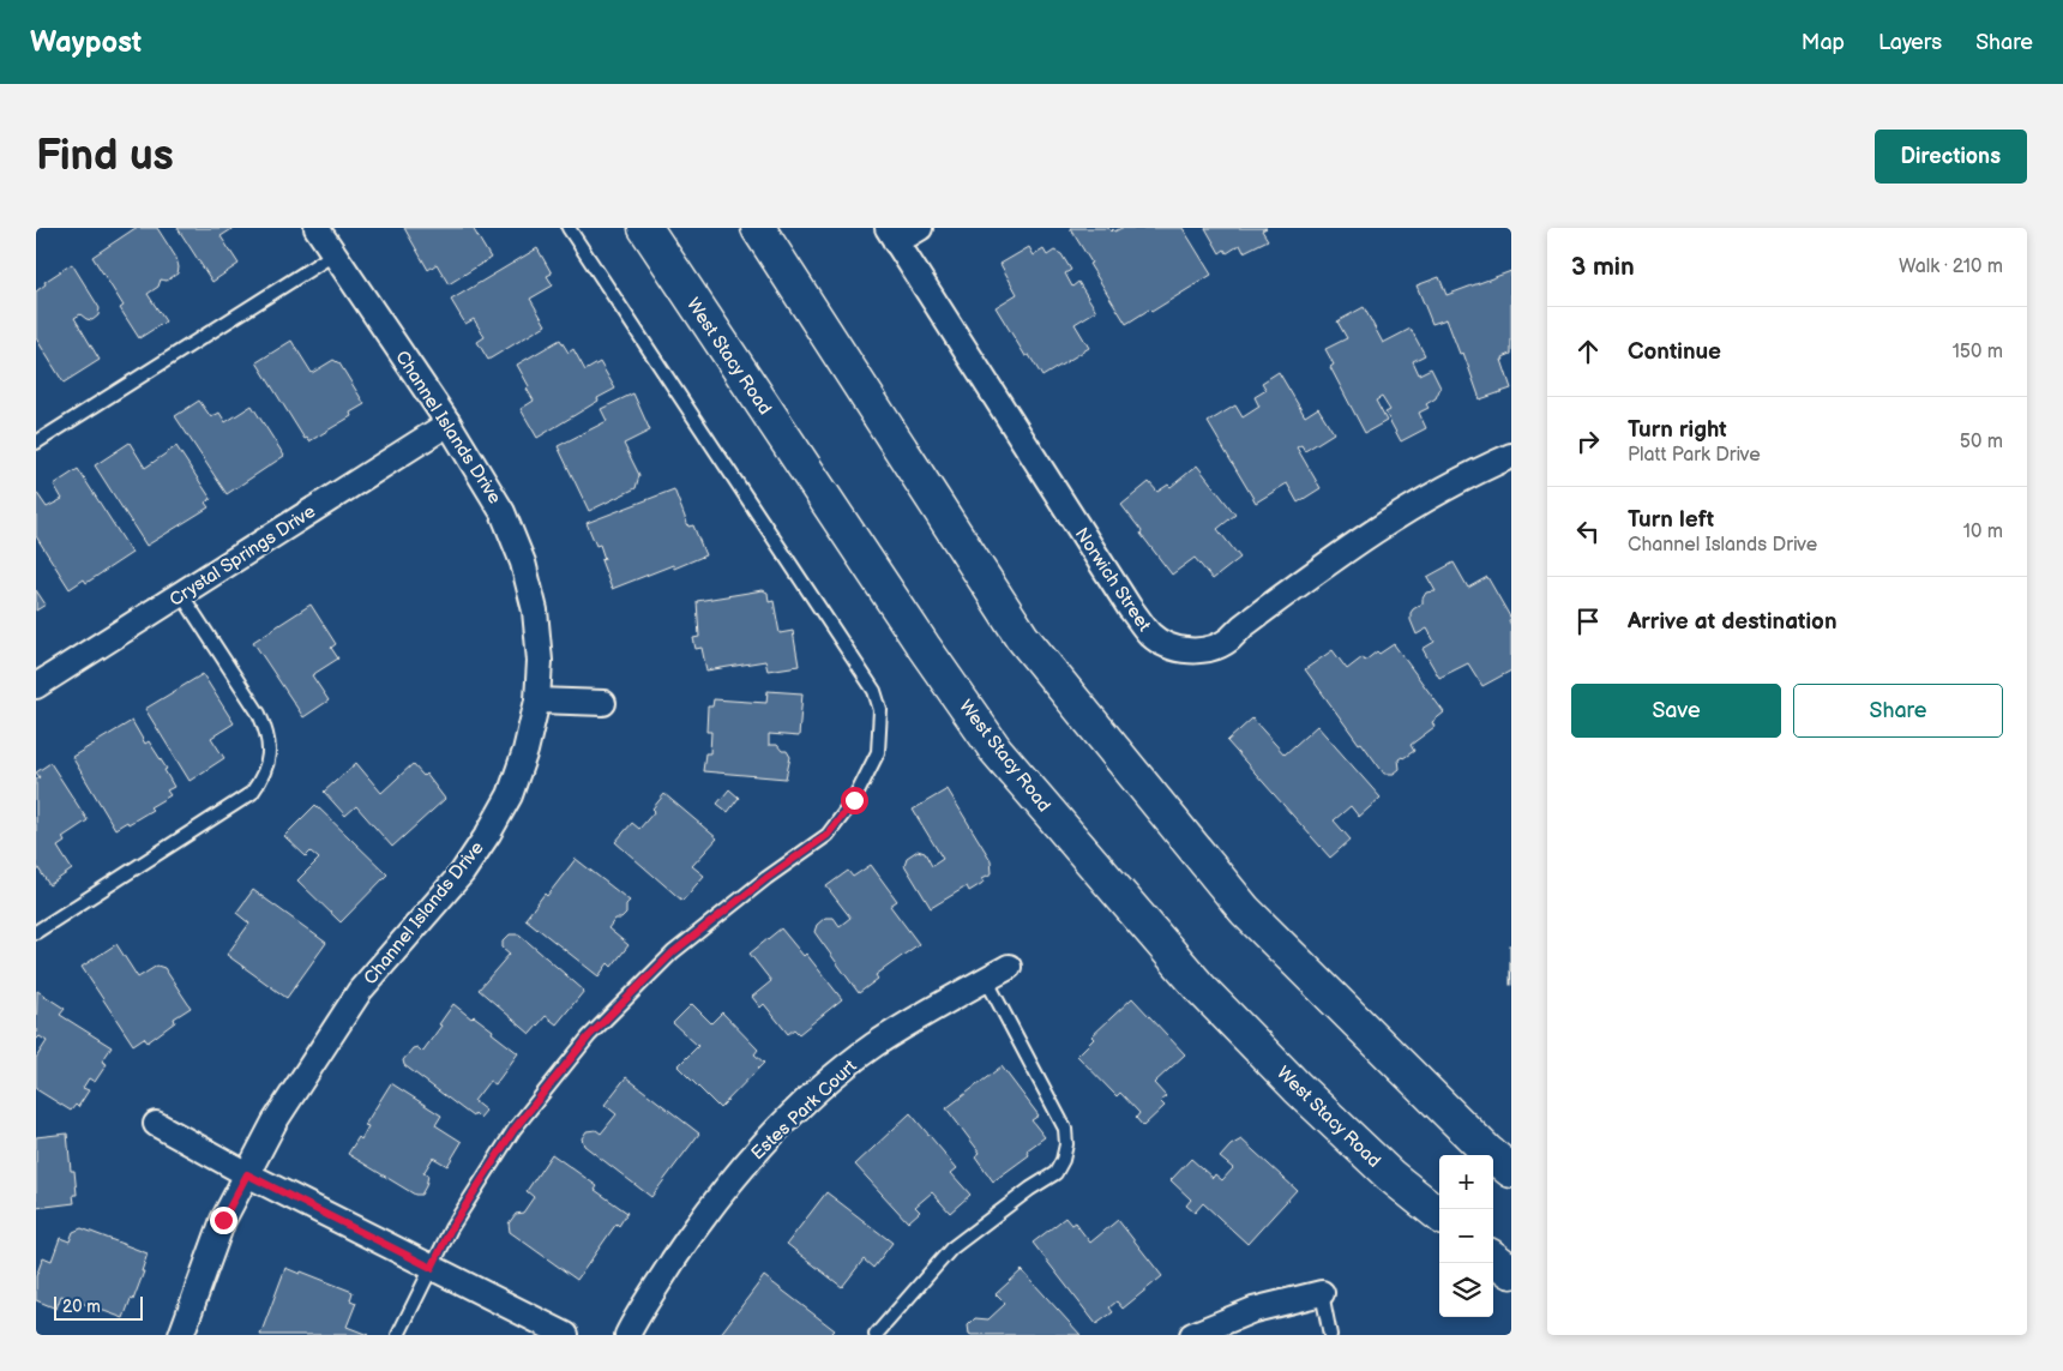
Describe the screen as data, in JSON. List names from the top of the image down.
{
  "streets": {
    "main road": ["West Stacy Road"],
    "street": [
      "Channel Islands Drive",
      "Crystal Springs Drive",
      "Norwich Street",
      "Estes Park Court"
    ]
  },
  "crossings": [
    ["Channel Islands Drive", "Crystal Springs Drive"]
  ],
  "scale_bar": "20 m",
  "page": {
    "header": "Waypost",
    "nav": ["Map", "Layers", "Share"],
    "buttons": [
      "Directions",
      ["Save", "Share"]
    ],
    "title": "Find us",
    "heading": ["3 min", "Walk · 210 m"],
    "list": [
      ["Continue", "150 m"],
      ["Turn right", "Platt Park Drive", "50 m"],
      ["Turn left", "Channel Islands Drive", "10 m"],
      "Arrive at destination"
    ],
    "map_buttons": ["+", "−"],
    "scale": "20 m"
  }
}
